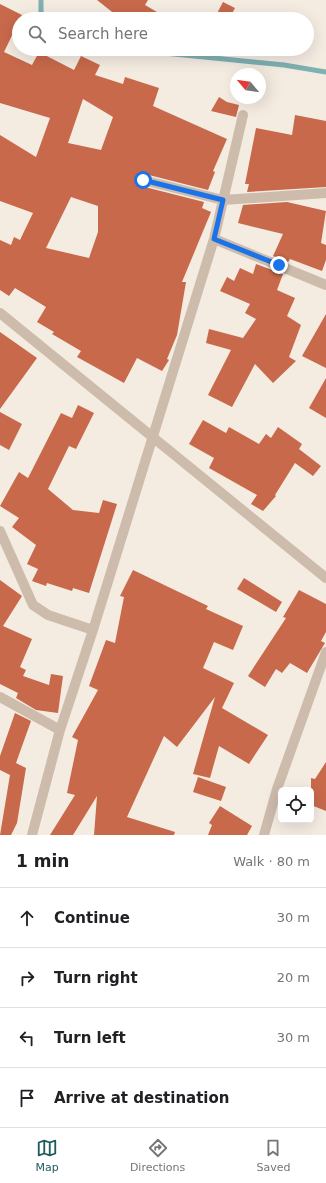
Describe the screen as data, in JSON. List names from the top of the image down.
{
  "north": "top left",
  "page": {
    "search": "Search here",
    "heading": ["1 min", "Walk · 80 m"],
    "list": [
      ["Continue", "30 m"],
      ["Turn right", "20 m"],
      ["Turn left", "30 m"],
      "Arrive at destination"
    ],
    "nav": ["Map", "Directions", "Saved"]
  }
}
